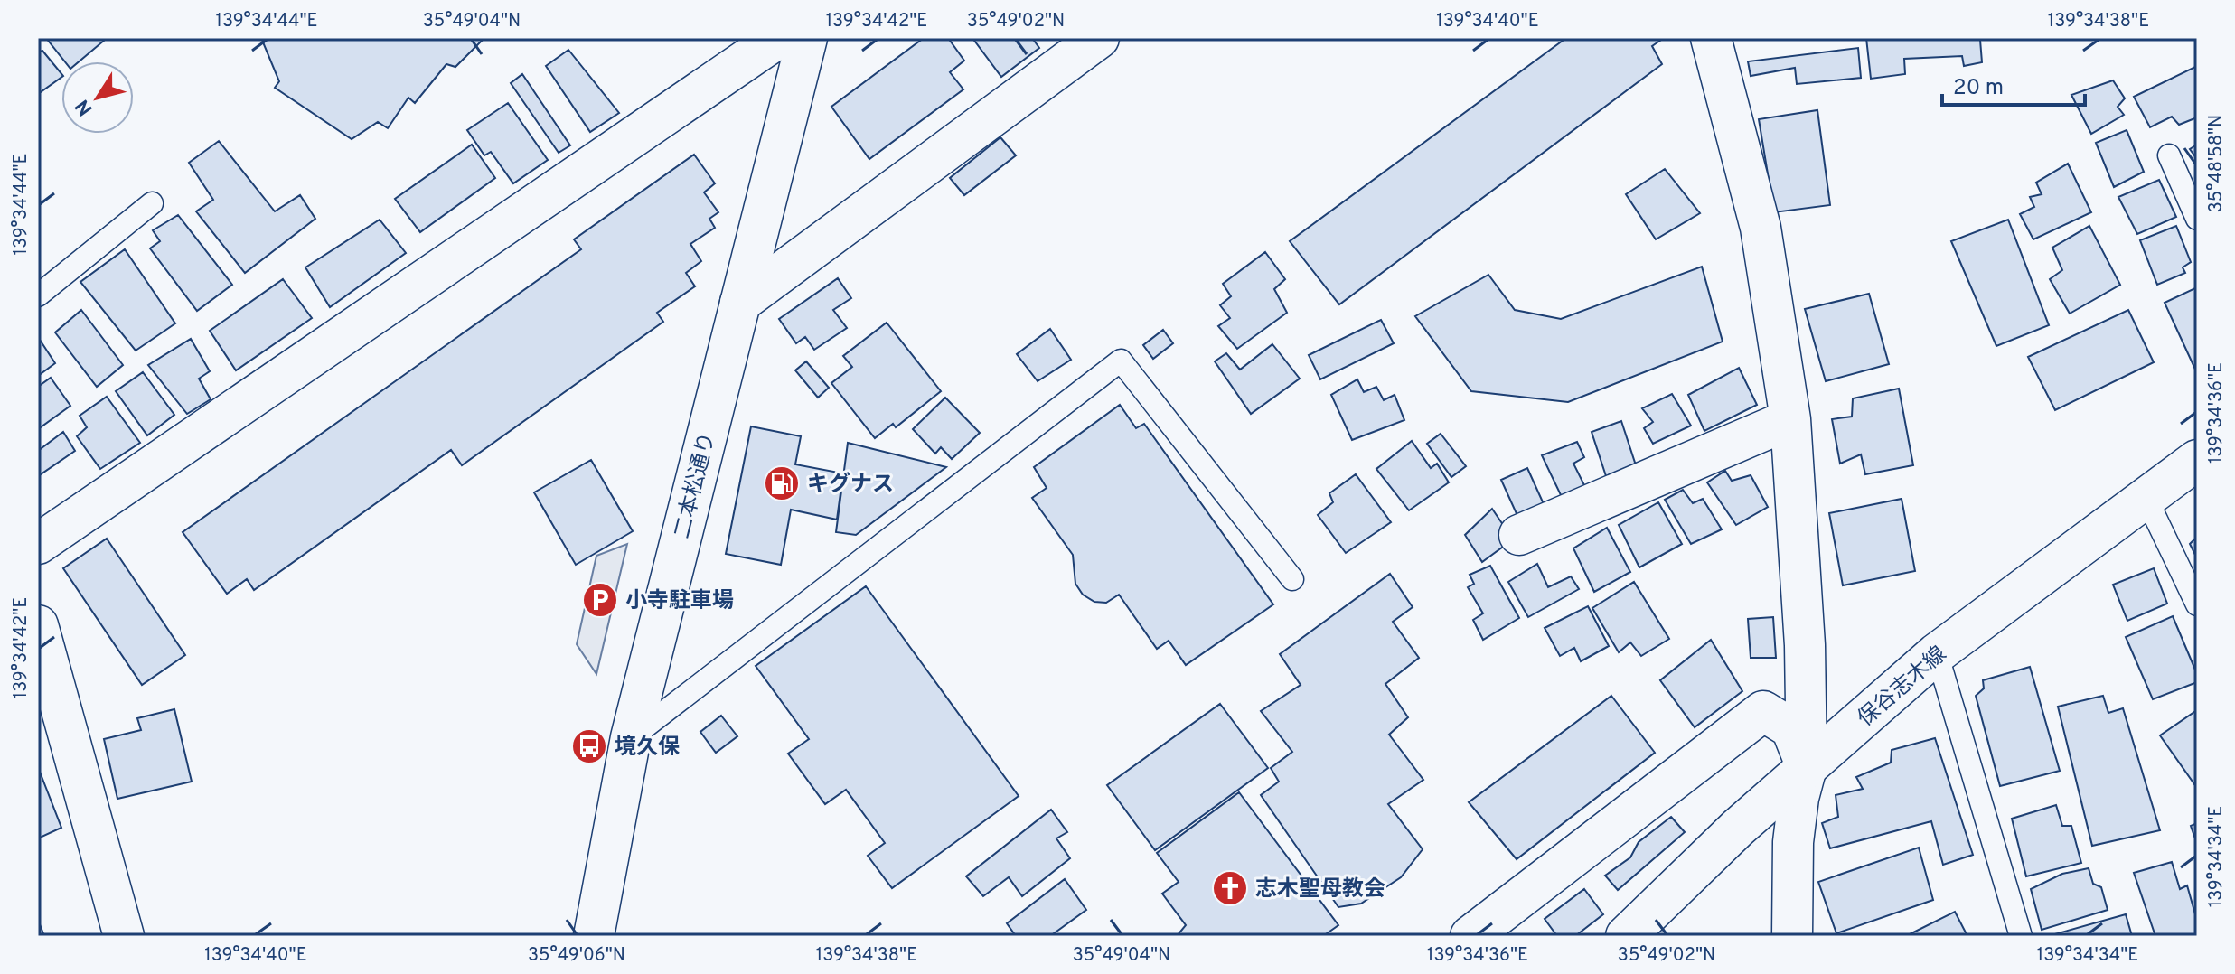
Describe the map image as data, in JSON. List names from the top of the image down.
{
  "streets": {
    "street": ["二本松通り", "保谷志木線"]
  },
  "places": {
    "fuel station": ["キグナス"],
    "parking": ["小寺駐車場"],
    "bus stop": ["境久保"],
    "church": ["志木聖母教会"]
  },
  "scale_bar": "20 m",
  "north": "bottom left",
  "coordinates": [
    "139°34'44\"E",
    "35°49'04\"N",
    "139°34'42\"E",
    "35°49'02\"N",
    "139°34'40\"E",
    "139°34'38\"E",
    "35°48'58\"N",
    "139°34'36\"E",
    "139°34'34\"E",
    "35°49'06\"N"
  ]
}
